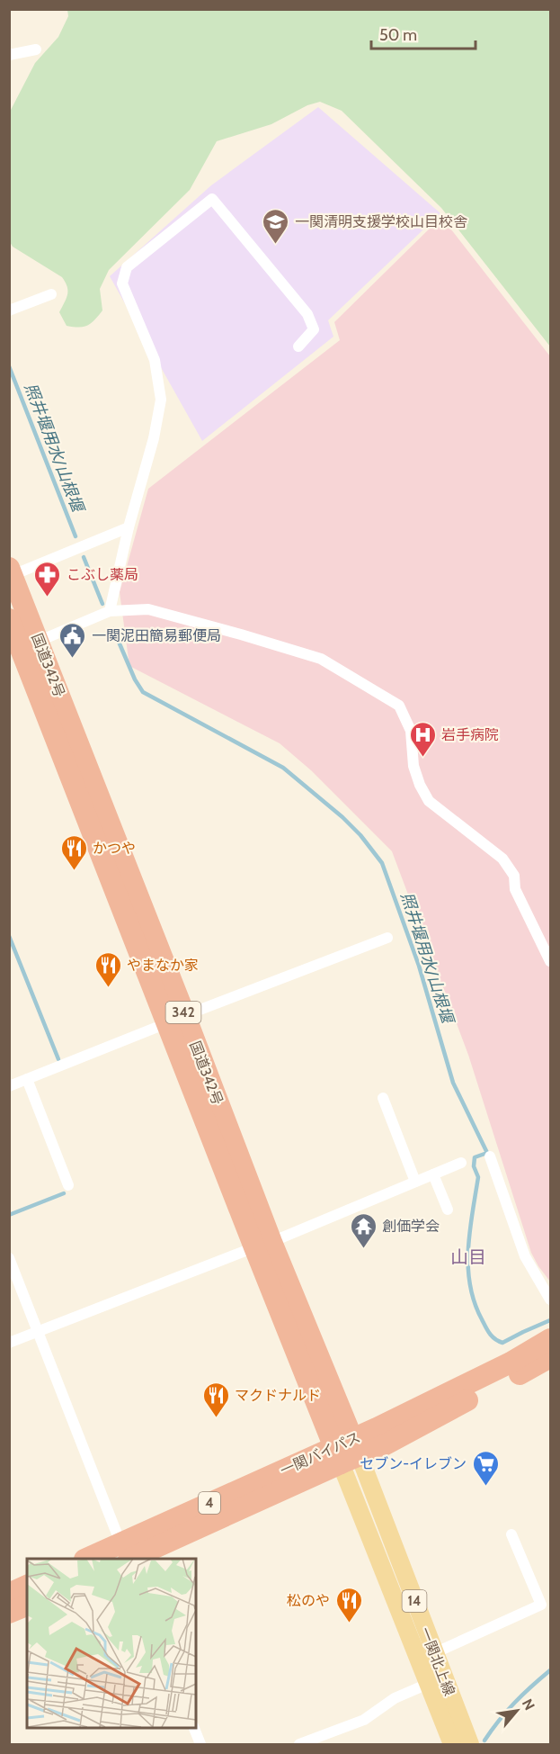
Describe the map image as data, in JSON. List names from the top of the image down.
{
  "streets": {
    "highway": [
      "国道342号",
      "342",
      "一関バイパス",
      "4"
    ],
    "main road": ["14", "一関北上線"]
  },
  "crossings": [
    ["国道342号", "一関バイパス"],
    ["国道342号", "一関北上線"],
    ["一関バイパス", "一関北上線"]
  ],
  "districts": ["山目"],
  "water": ["照井堰用水/山根堰"],
  "places": {
    "school or university": ["一関清明支援学校山目校舎"],
    "pharmacy": ["こぶし薬局"],
    "public building": ["一関泥田簡易郵便局"],
    "hospital": ["岩手病院"],
    "restaurant": [
      "かつや",
      "やまなか家",
      "マクドナルド",
      "松のや"
    ],
    "temple": ["創価学会"],
    "supermarket": ["セブン-イレブン"]
  },
  "scale_bar": "50 m",
  "north": "top right"
}
